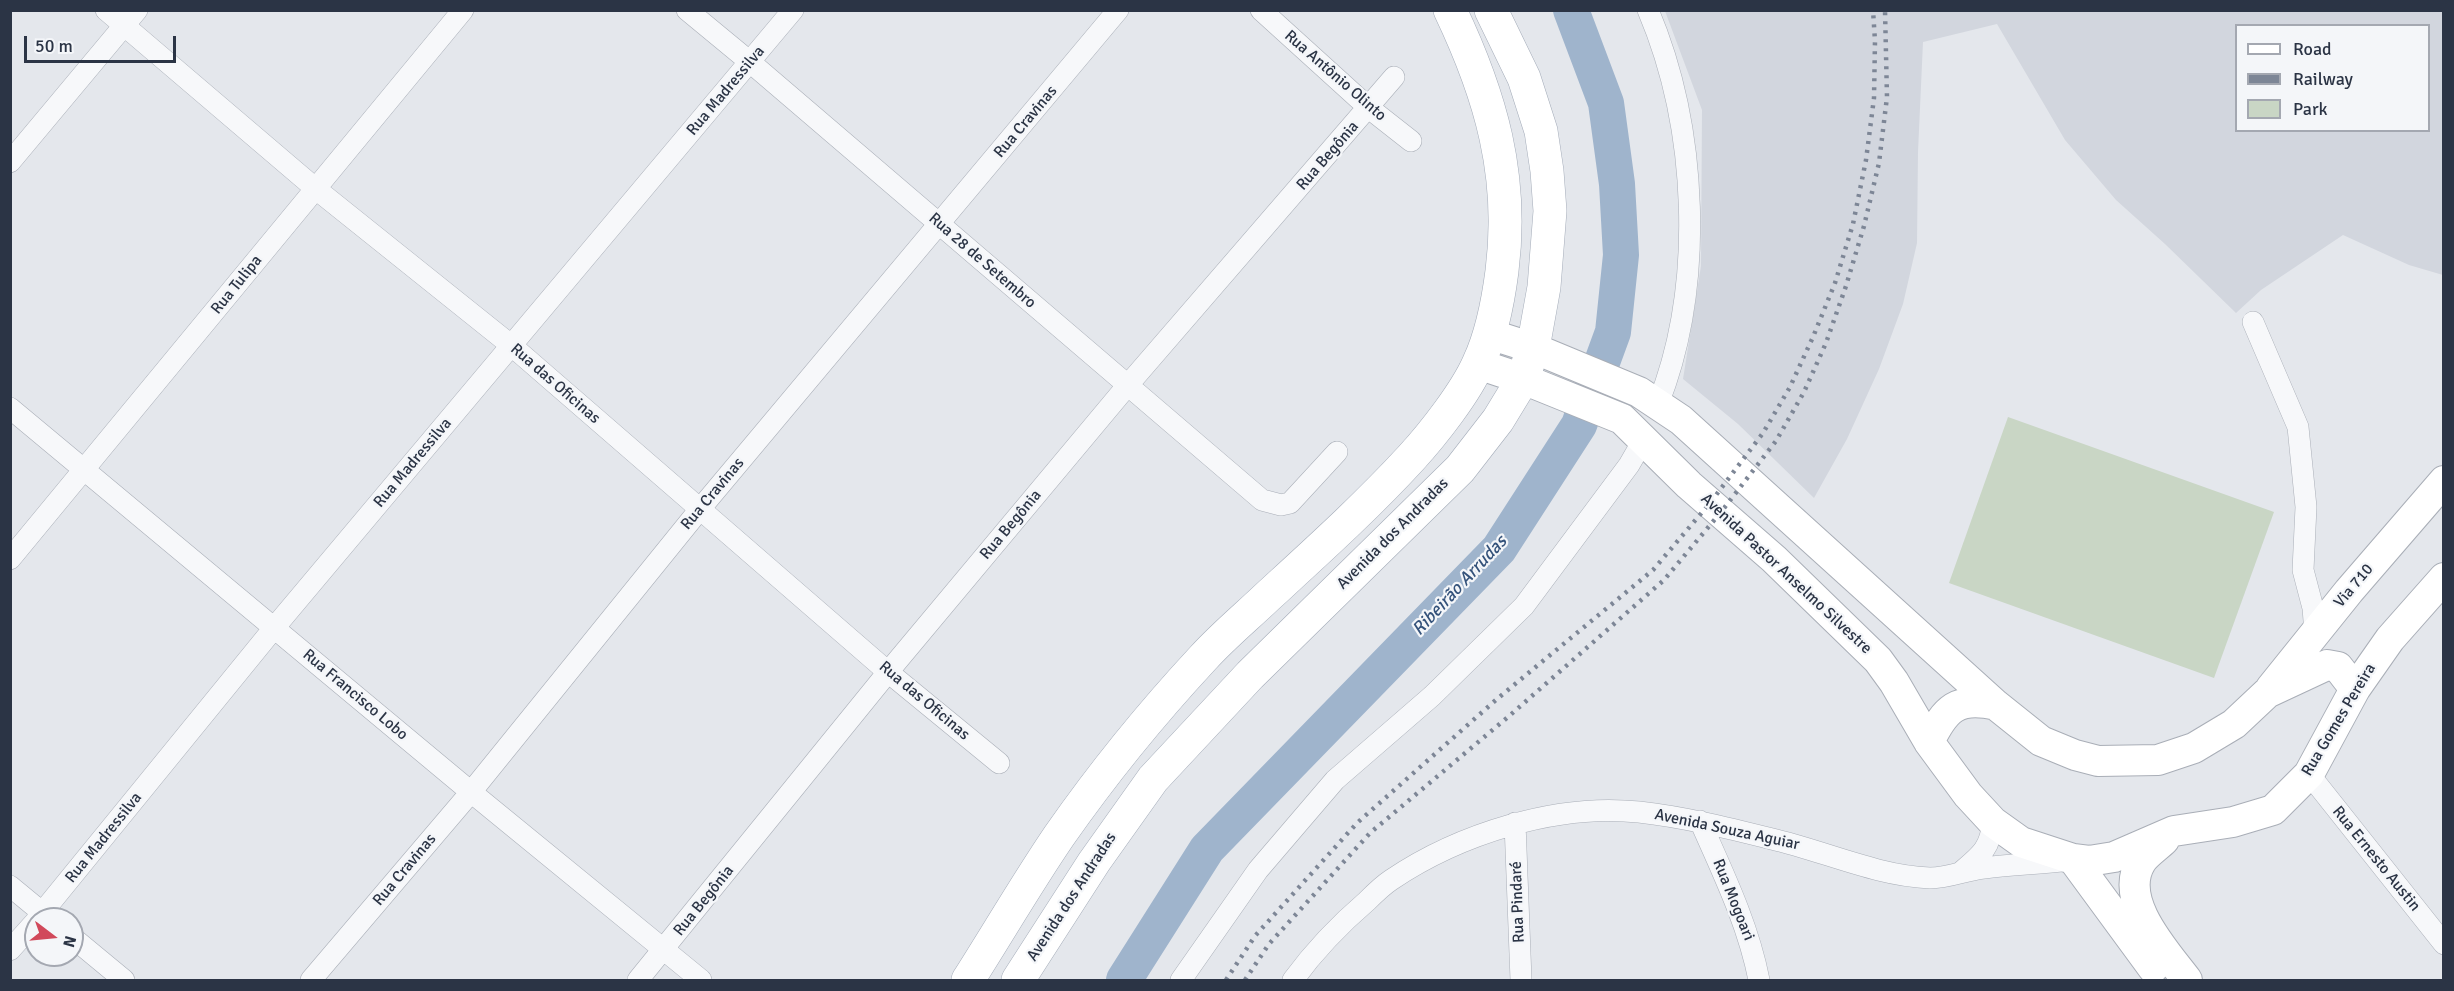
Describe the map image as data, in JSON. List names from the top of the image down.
{
  "streets": {
    "main road": [
      "Avenida dos Andradas",
      "Avenida Pastor Anselmo Silvestre",
      "Via 710",
      "Rua Gomes Pereira"
    ],
    "street": [
      "Rua Antônio Olinto",
      "Rua Madressilva",
      "Rua Cravinas",
      "Rua Begônia",
      "Rua 28 de Setembro",
      "Rua Tulipa",
      "Rua das Oficinas",
      "Rua Francisco Lobo",
      "Avenida Souza Aguiar",
      "Rua Ernesto Austin",
      "Rua Mogoari",
      "Rua Pindaré"
    ]
  },
  "crossings": [
    ["Rua Antônio Olinto", "Rua Begônia"],
    ["Rua Madressilva", "Rua 28 de Setembro"],
    ["Rua Madressilva", "Rua das Oficinas"],
    ["Rua Madressilva", "Rua Francisco Lobo"],
    ["Rua Cravinas", "Rua 28 de Setembro"],
    ["Rua Cravinas", "Rua das Oficinas"],
    ["Rua Cravinas", "Rua Francisco Lobo"],
    ["Rua Begônia", "Rua 28 de Setembro"],
    ["Rua Begônia", "Rua das Oficinas"],
    ["Rua Begônia", "Rua Francisco Lobo"],
    ["Rua Tulipa", "Rua das Oficinas"],
    ["Rua Tulipa", "Rua Francisco Lobo"],
    ["Avenida dos Andradas", "Avenida Pastor Anselmo Silvestre"],
    ["Avenida Pastor Anselmo Silvestre", "Rua Gomes Pereira"],
    ["Avenida Pastor Anselmo Silvestre", "Avenida Souza Aguiar"],
    ["Rua Gomes Pereira", "Avenida Souza Aguiar"],
    ["Rua Gomes Pereira", "Rua Ernesto Austin"],
    ["Avenida Souza Aguiar", "Rua Mogoari"],
    ["Avenida Souza Aguiar", "Rua Pindaré"]
  ],
  "water": ["Ribeirão Arrudas"],
  "legend": ["Road", "Railway", "Park"],
  "scale_bar": "50 m",
  "north": "right"
}
